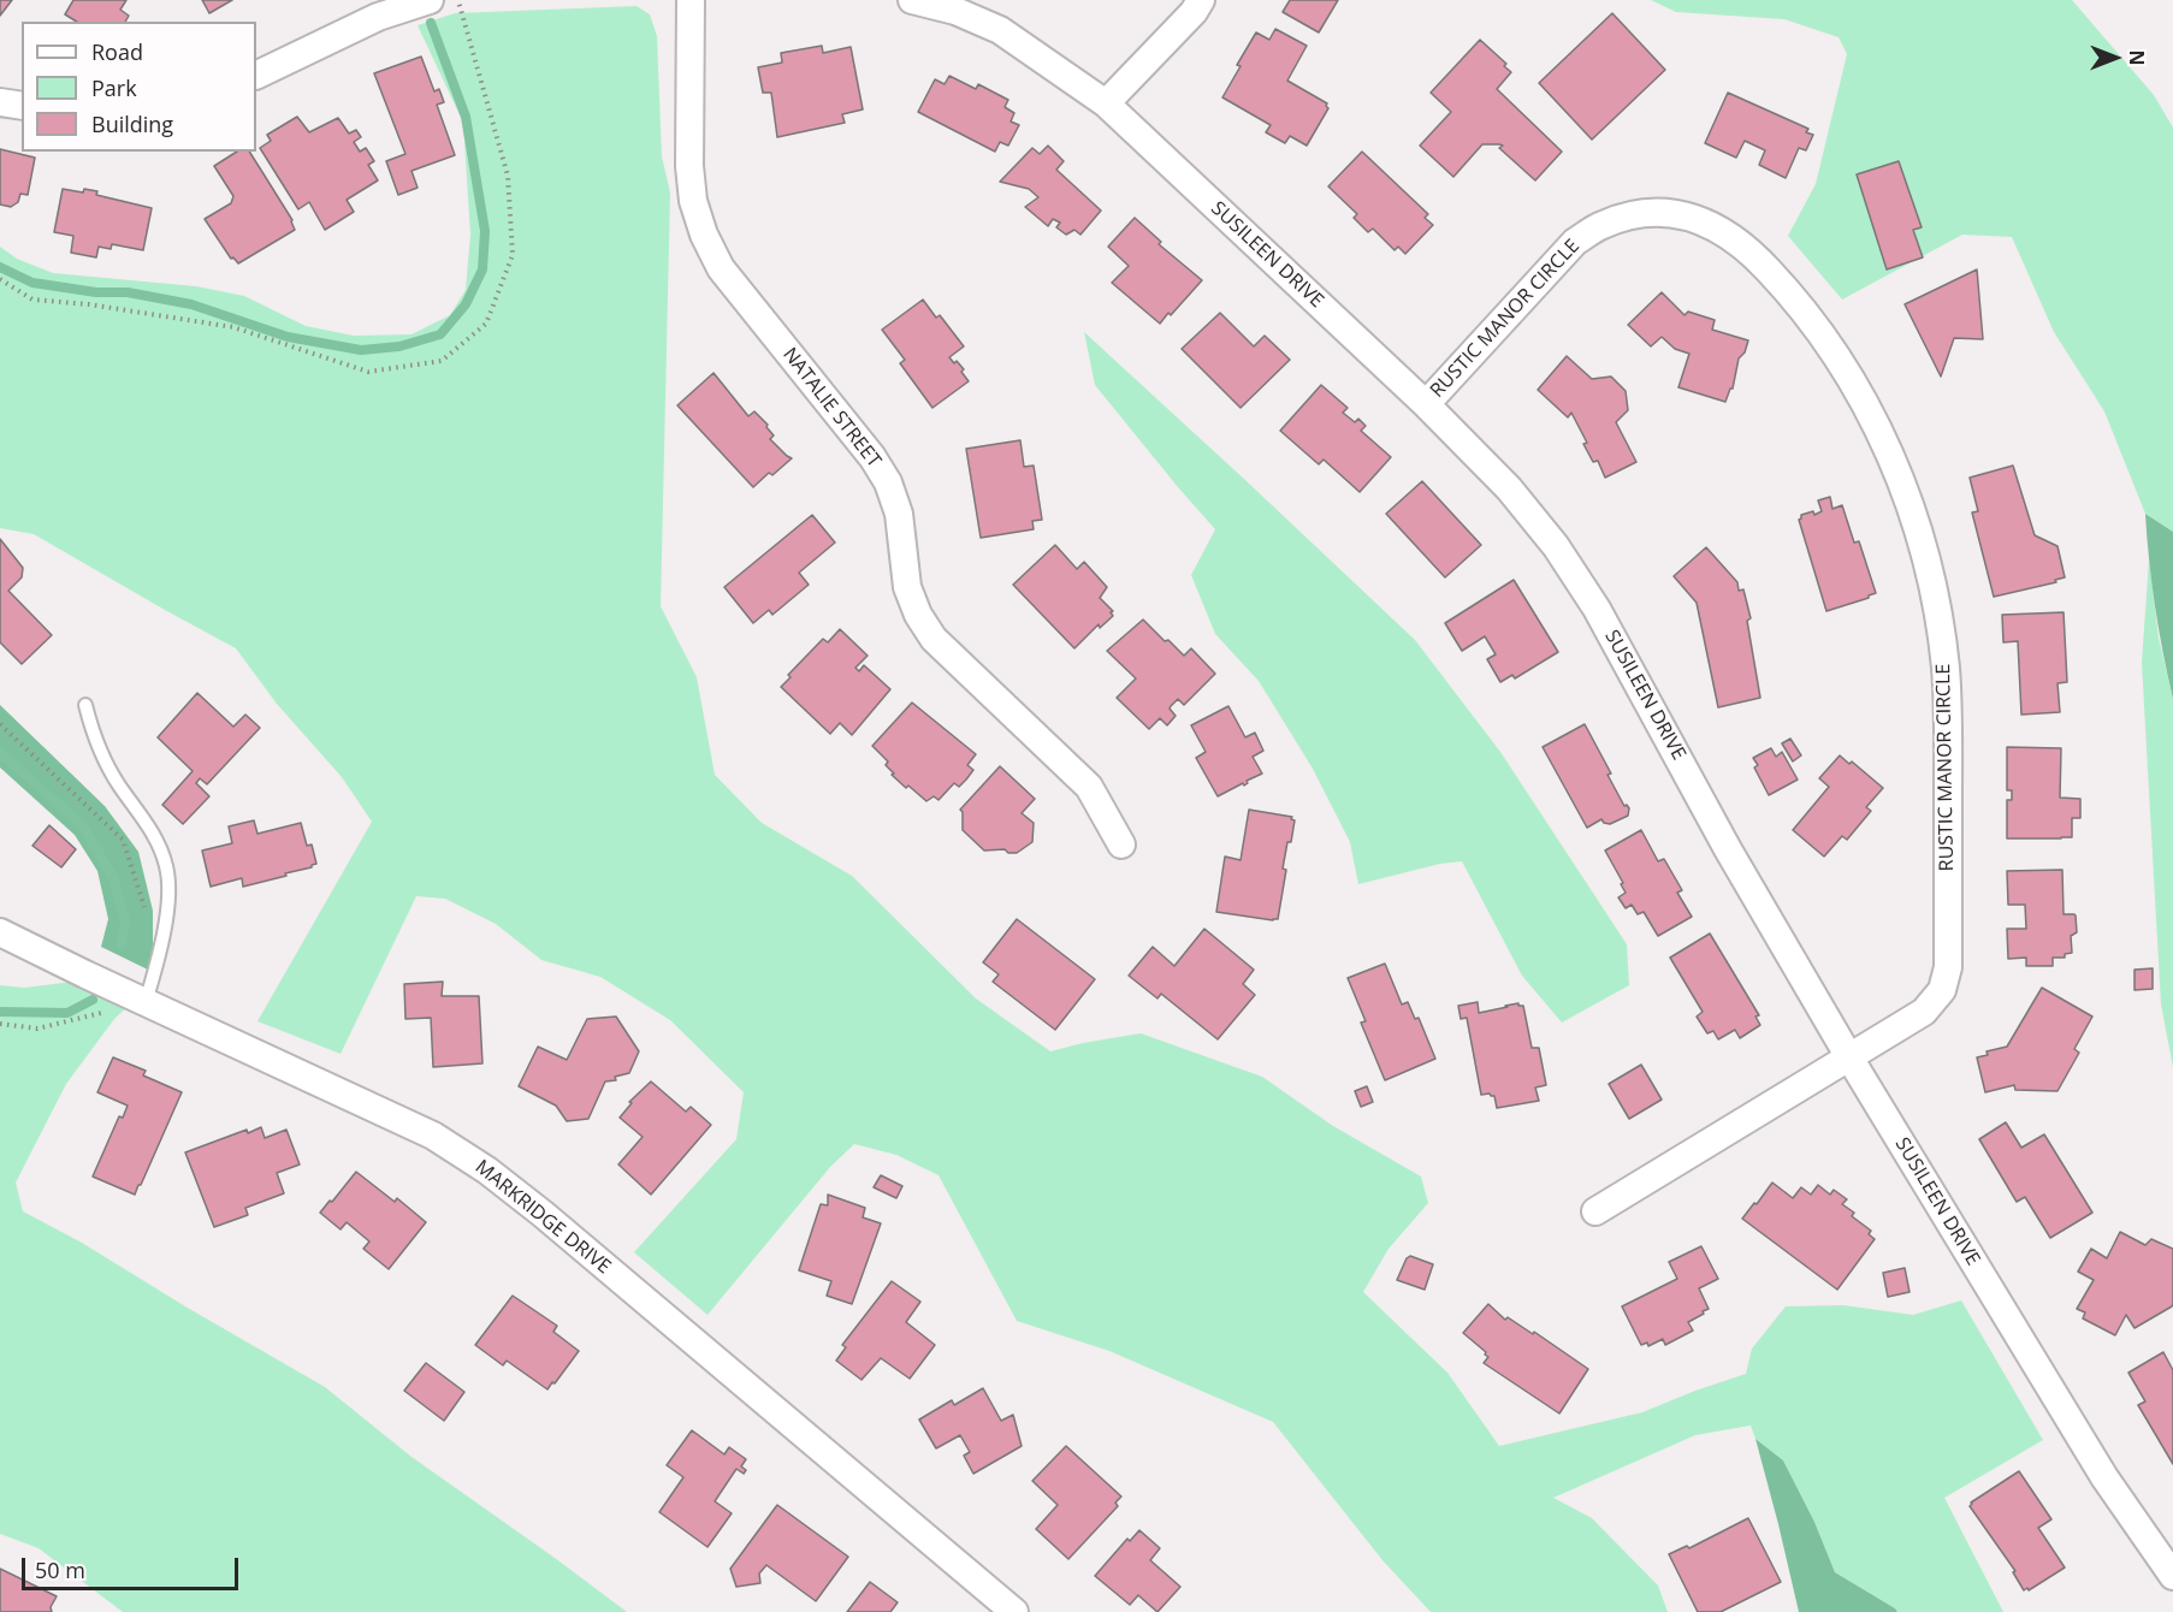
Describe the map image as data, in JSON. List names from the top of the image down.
{
  "streets": {
    "street": [
      "SUSILEEN DRIVE",
      "RUSTIC MANOR CIRCLE",
      "NATALIE STREET",
      "MARKRIDGE DRIVE"
    ]
  },
  "crossings": [
    ["SUSILEEN DRIVE", "RUSTIC MANOR CIRCLE"]
  ],
  "legend": ["Road", "Park", "Building"],
  "scale_bar": "50 m",
  "north": "right"
}
